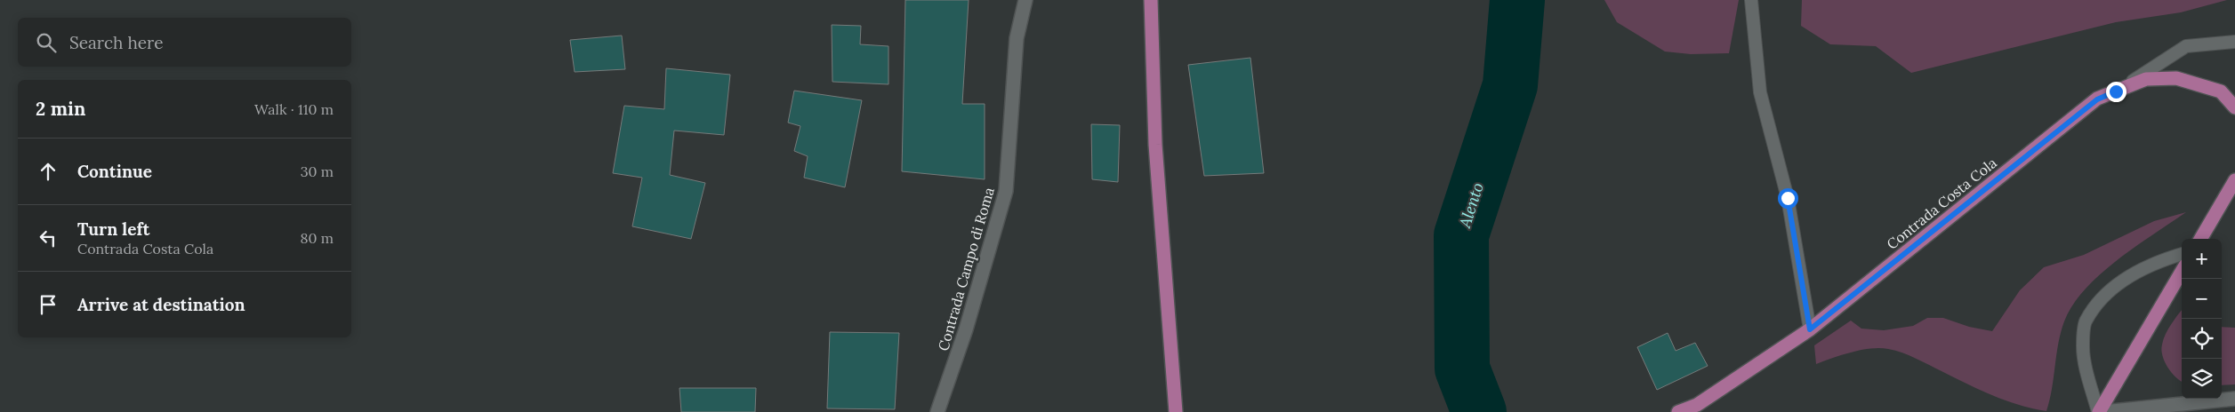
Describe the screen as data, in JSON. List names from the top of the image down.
{
  "streets": {
    "main road": ["Contrada Costa Cola"],
    "street": ["Contrada Campo di Roma"]
  },
  "water": ["Alento"],
  "page": {
    "search": "Search here",
    "heading": ["2 min", "Walk · 110 m"],
    "list": [
      ["Continue", "30 m"],
      ["Turn left", "Contrada Costa Cola", "80 m"],
      "Arrive at destination"
    ],
    "map_buttons": ["+", "−"]
  }
}
